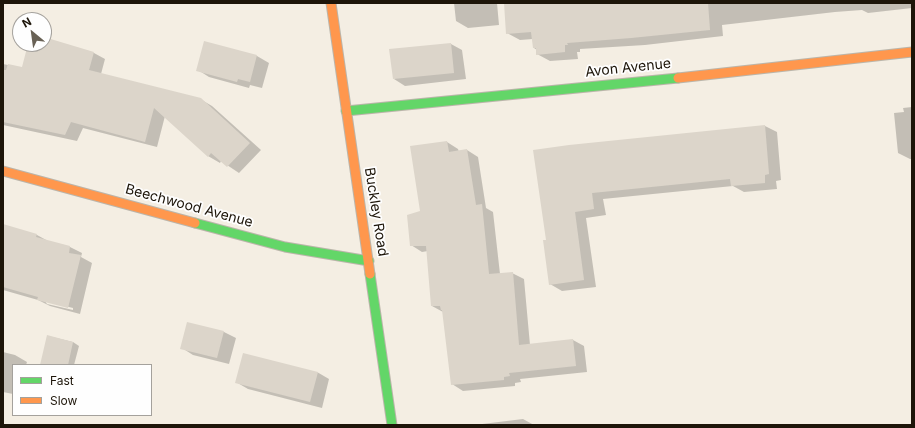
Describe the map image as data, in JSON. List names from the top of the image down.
{
  "streets": {
    "street": ["Avon Avenue", "Beechwood Avenue", "Buckley Road"]
  },
  "crossings": [
    ["Avon Avenue", "Buckley Road"],
    ["Beechwood Avenue", "Buckley Road"]
  ],
  "legend": ["Fast", "Slow"],
  "north": "top left"
}
